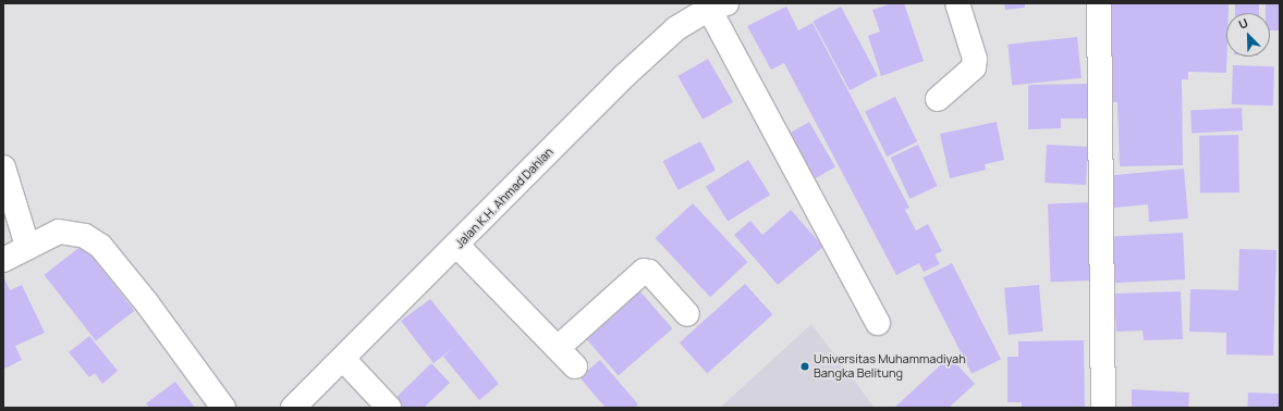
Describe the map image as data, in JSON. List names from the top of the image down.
{
  "streets": {
    "street": ["Jalan K.H. Ahmad Dahlan"]
  },
  "places": ["Universitas Muhammadiyah Bangka Belitung"],
  "north": "top left"
}
